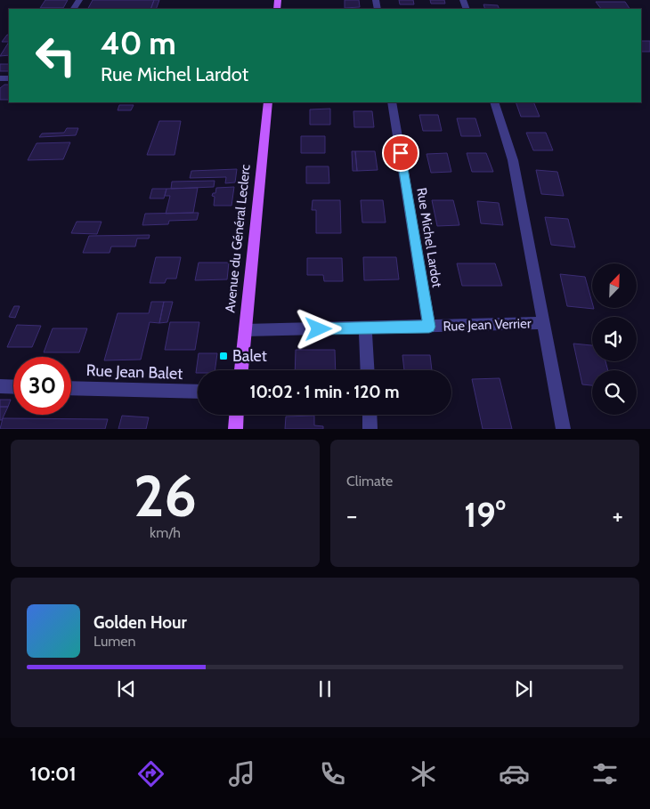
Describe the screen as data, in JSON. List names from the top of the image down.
{
  "streets": {
    "main road": ["Avenue du Général Leclerc"],
    "street": ["Rue Michel Lardot", "Rue Jean Verrier", "Rue Jean Balet"]
  },
  "crossings": [
    ["Rue Michel Lardot", "Rue Jean Verrier"],
    ["Avenue du Général Leclerc", "Rue Jean Verrier"]
  ],
  "places": {
    "transit": ["Balet"]
  },
  "north": "top right",
  "page": {
    "turn": ["40 m", "Rue Michel Lardot"],
    "limit": "30",
    "trip": "10:02 · 1 min · 120 m",
    "tile": [
      ["26", "km/h"],
      "Climate"
    ],
    "heat": ["−", "19°", "+"],
    "song": ["Golden Hour", "Lumen"],
    "tabs": "10:01"
  }
}
